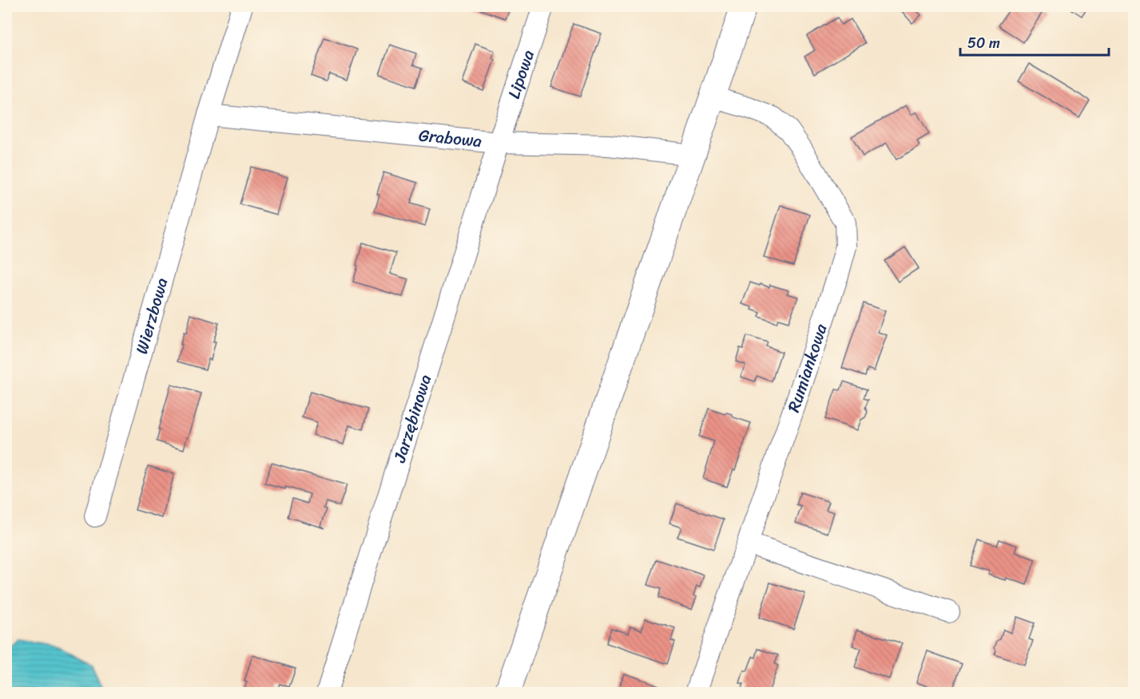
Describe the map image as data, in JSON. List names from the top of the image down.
{
  "streets": {
    "street": [
      "Lipowa",
      "Grabowa",
      "Wierzbowa",
      "Rumiankowa",
      "Jarzębinowa"
    ]
  },
  "crossings": [
    ["Lipowa", "Grabowa"],
    ["Lipowa", "Jarzębinowa"],
    ["Grabowa", "Wierzbowa"],
    ["Grabowa", "Jarzębinowa"]
  ],
  "scale_bar": "50 m"
}
